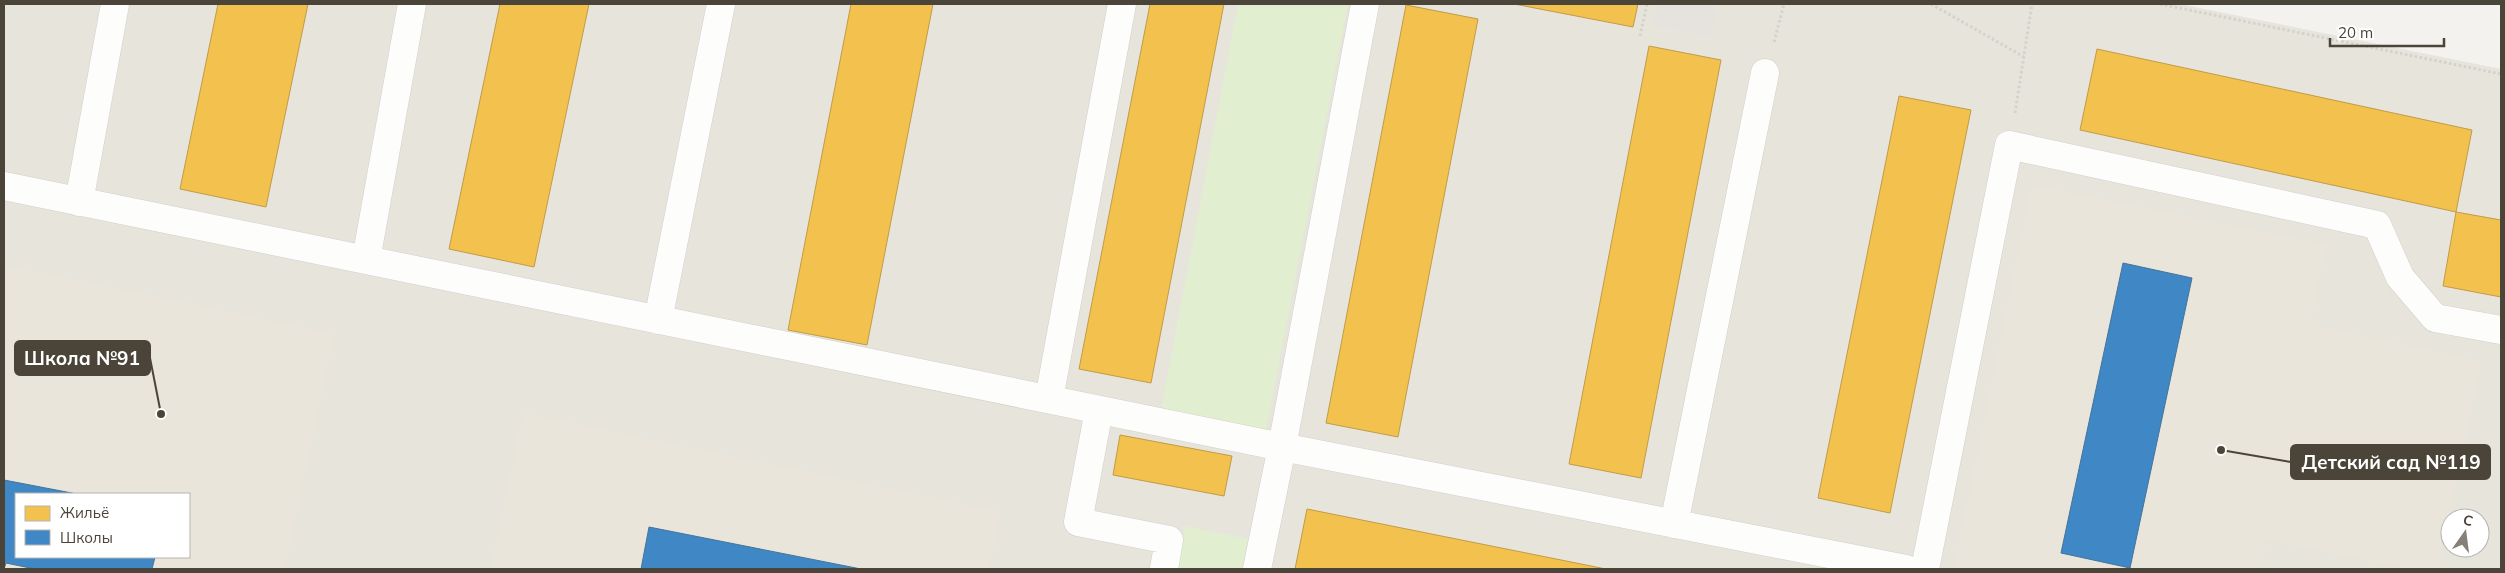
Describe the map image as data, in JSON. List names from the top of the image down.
{
  "places": ["Школа №91", "Детский сад №119"],
  "legend": ["Жильё", "Школы"],
  "scale_bar": "20 m",
  "north": "top"
}
